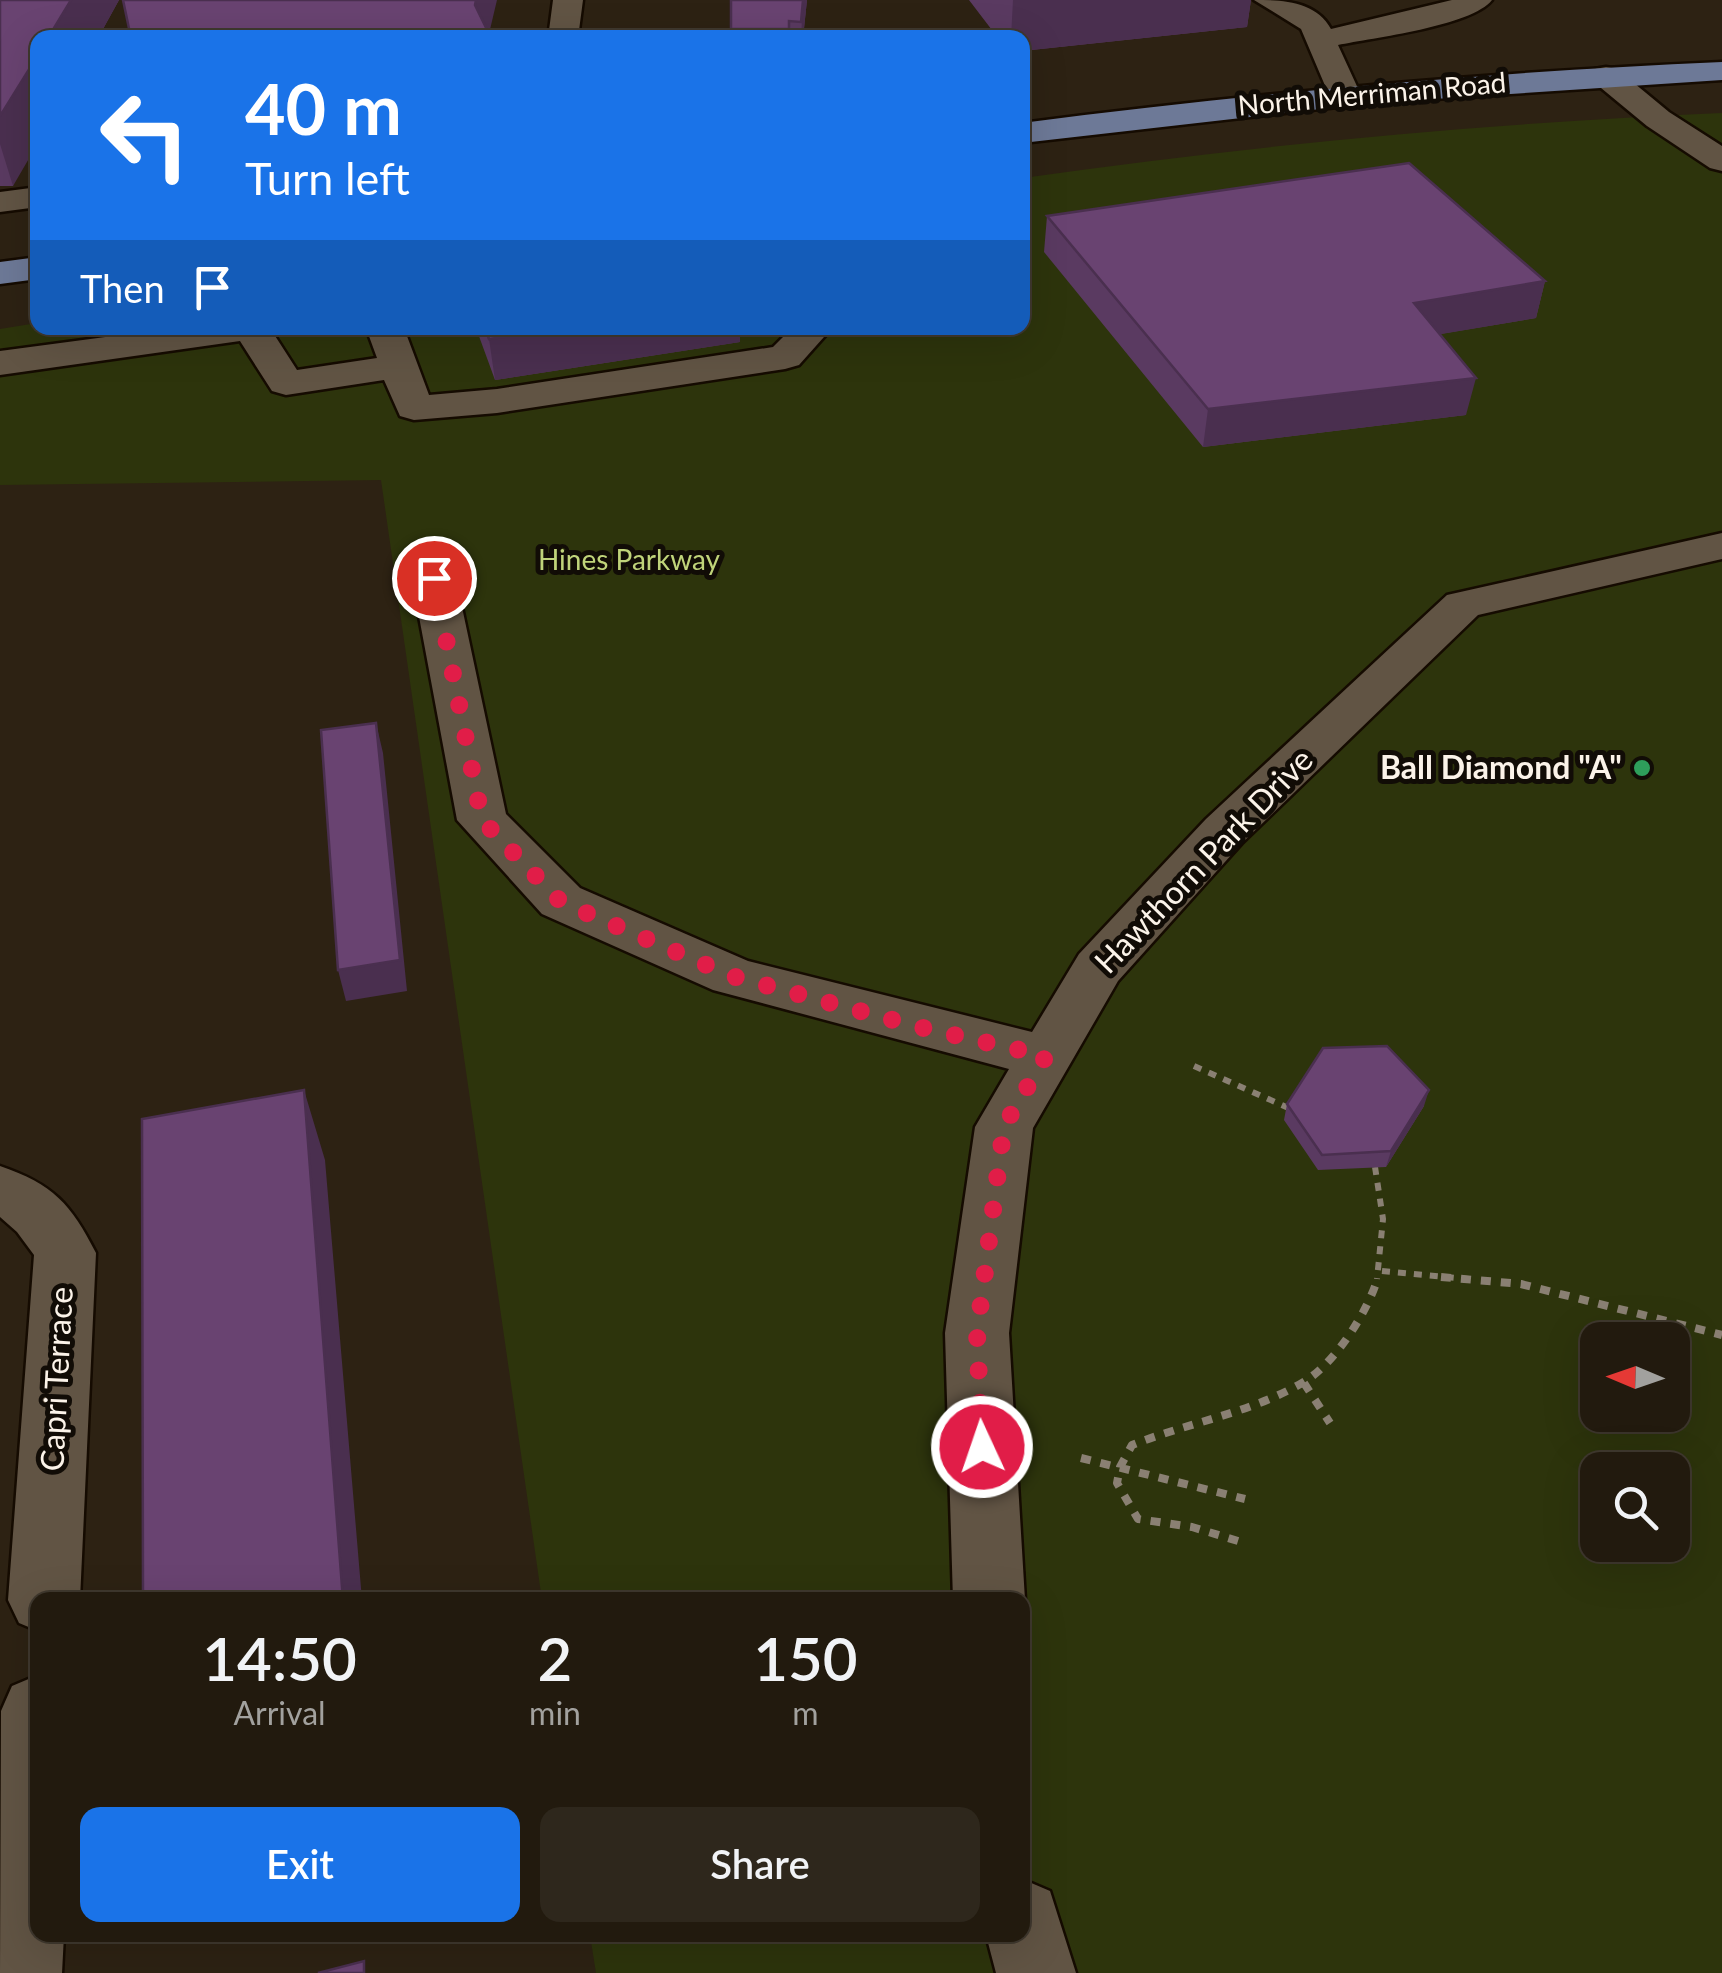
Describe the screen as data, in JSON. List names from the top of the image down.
{
  "streets": {
    "main road": ["North Merriman Road"],
    "street": ["Hawthorn Park Drive", "Capri Terrace"]
  },
  "parks": ["Hines Parkway"],
  "places": ["Ball Diamond \"A\""],
  "north": "left",
  "page": {
    "turn": ["40 m", "Turn left"],
    "then": "Then",
    "eta": [
      "14:50",
      "Arrival",
      "2",
      "min",
      "150",
      "m"
    ],
    "buttons": ["Exit", "Share"]
  }
}
